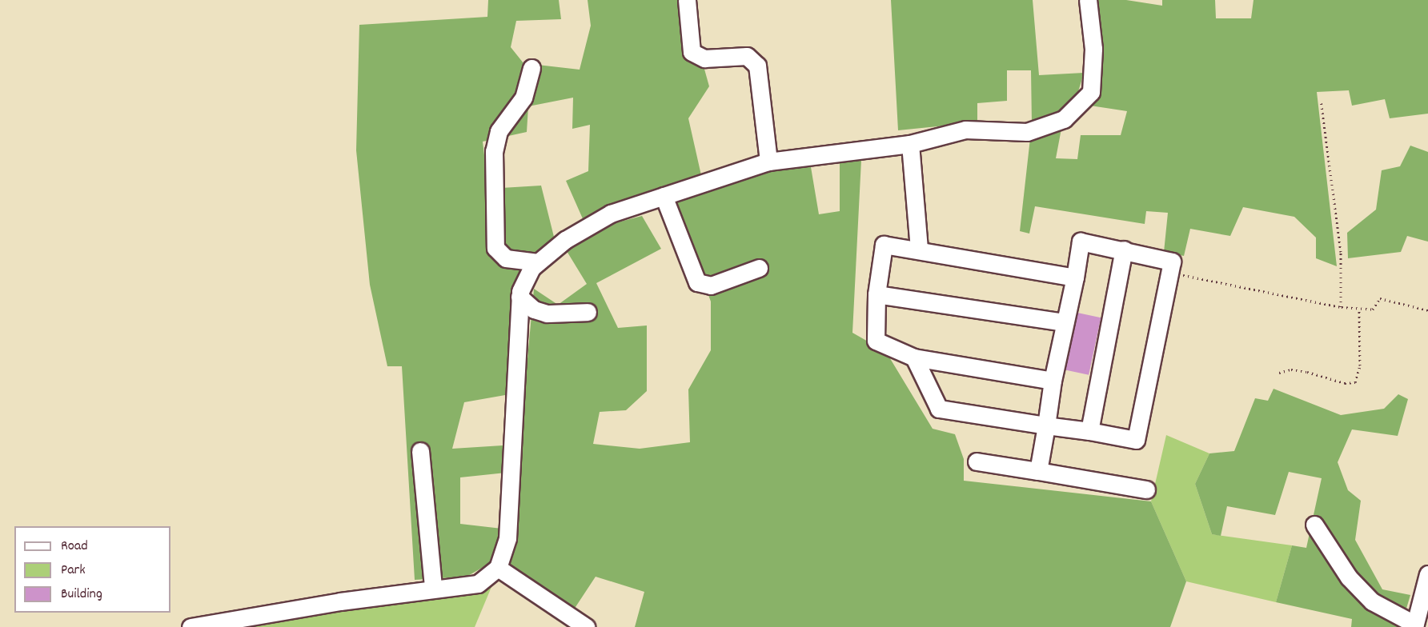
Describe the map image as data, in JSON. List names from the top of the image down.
{
  "legend": ["Road", "Park", "Building"]
}
